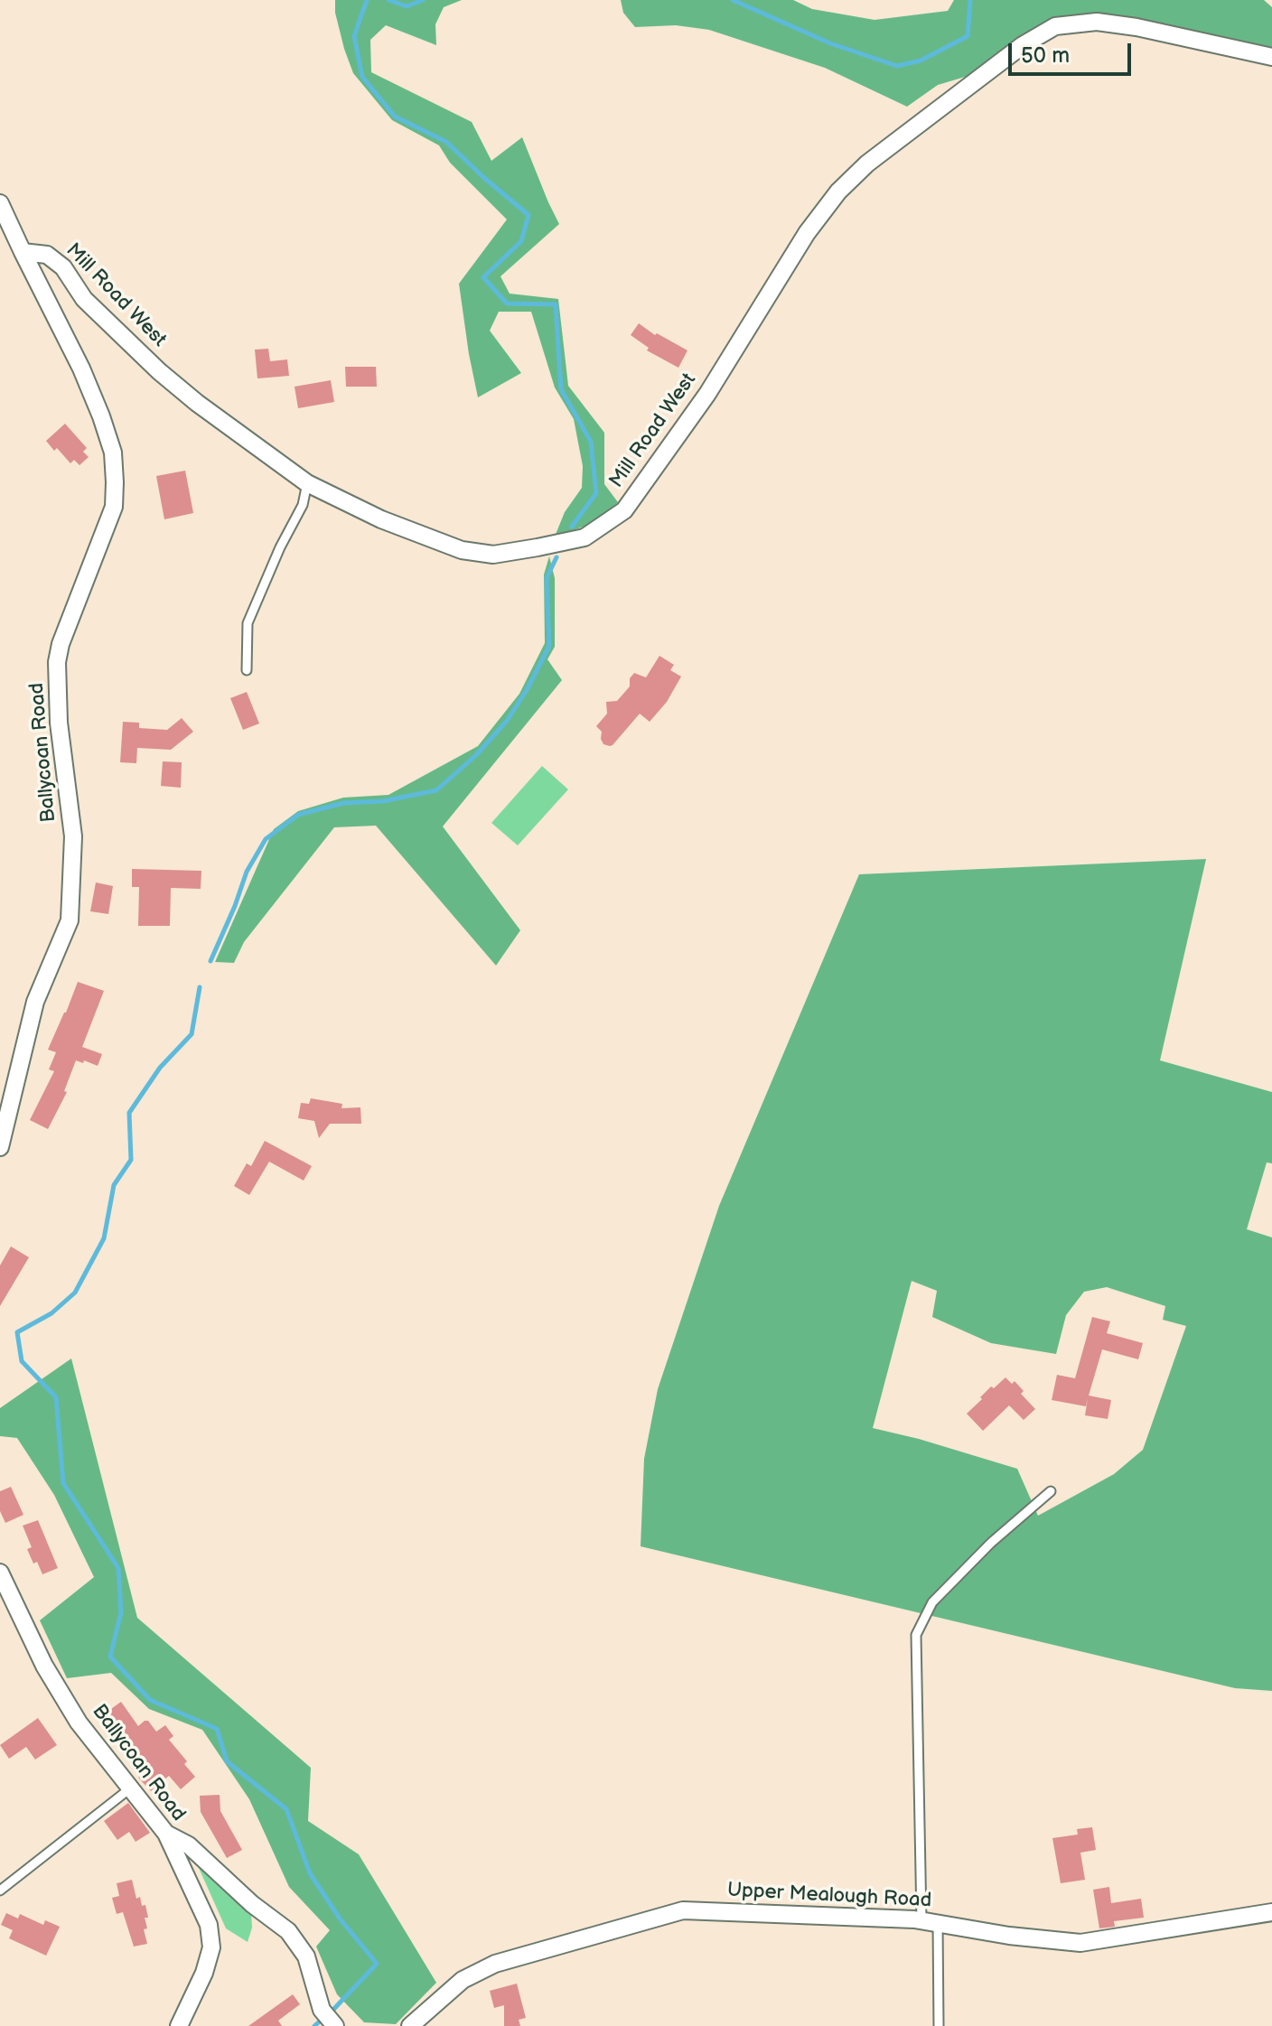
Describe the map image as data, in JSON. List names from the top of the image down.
{
  "streets": {
    "street": ["Mill Road West", "Ballycoan Road", "Upper Mealough Road"]
  },
  "crossings": [
    ["Mill Road West", "Ballycoan Road"]
  ],
  "scale_bar": "50 m"
}
